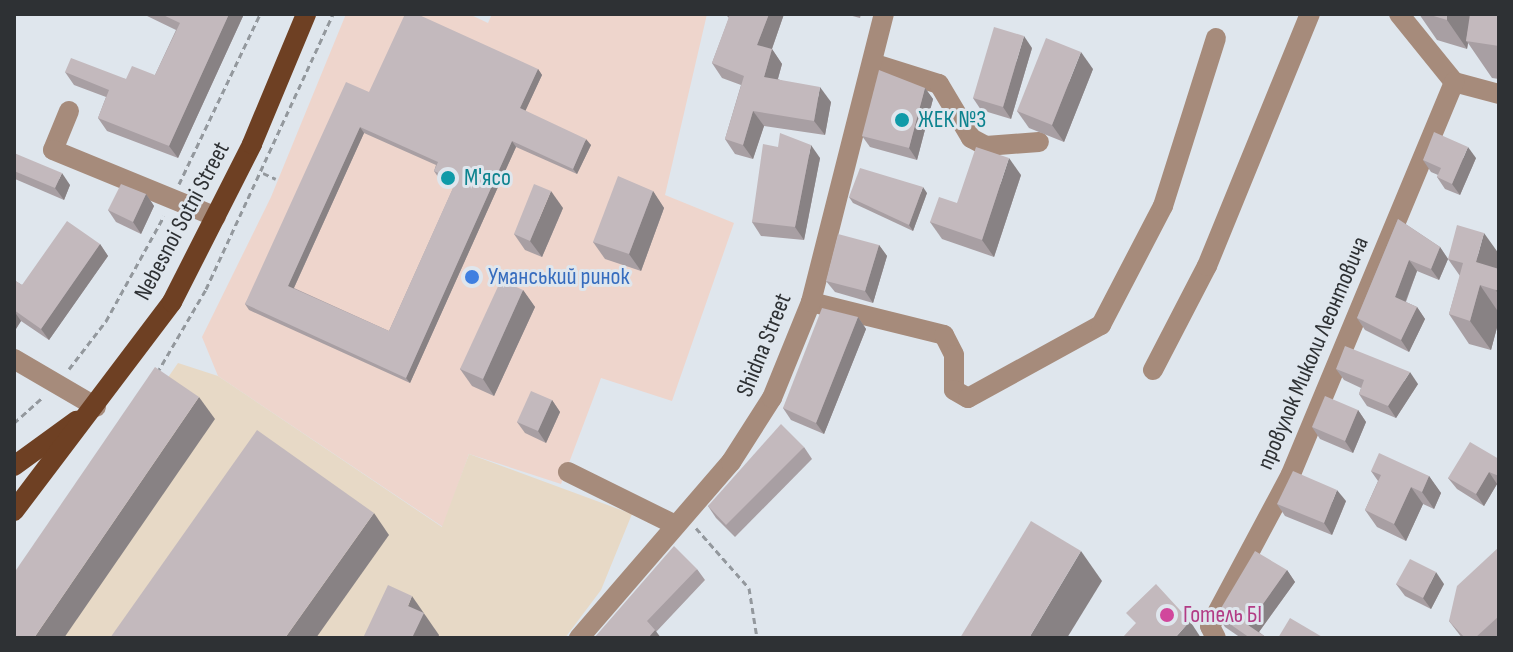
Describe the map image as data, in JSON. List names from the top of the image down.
{
  "streets": {
    "main road": ["Nebesnoi Sotni Street"],
    "street": ["Shidna Street", "провулок Миколи Леонтовича"]
  },
  "places": [
    "ЖЕК №3",
    "М'ясо",
    "Уманський ринок",
    "Готель БІ"
  ]
}
